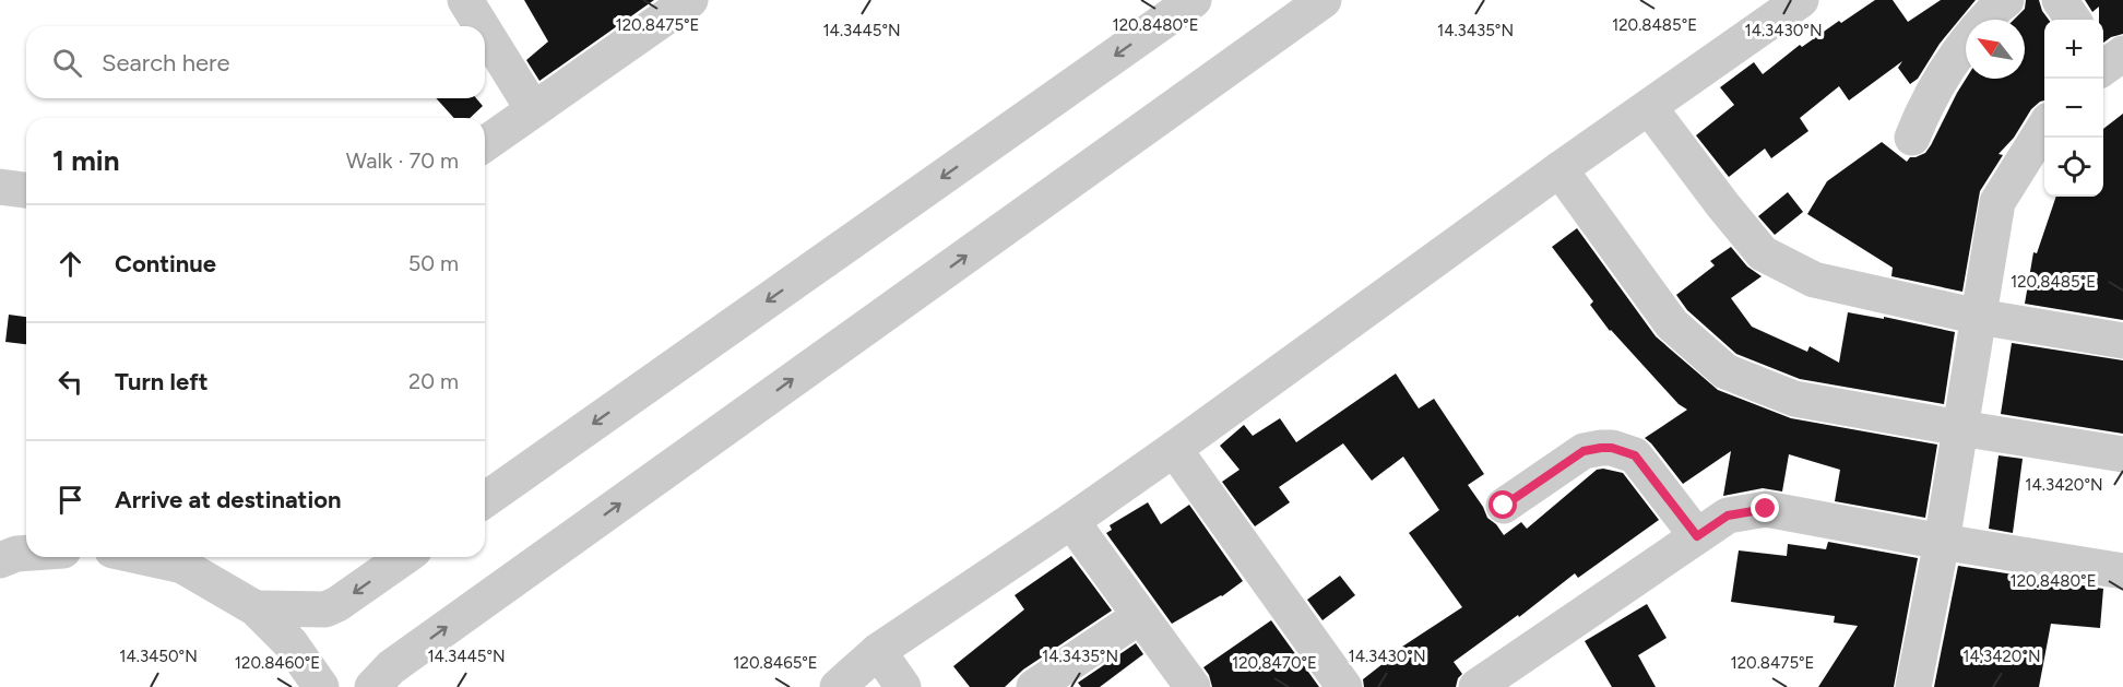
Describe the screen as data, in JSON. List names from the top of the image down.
{
  "north": "top left",
  "page": {
    "map_buttons": ["+", "−"],
    "search": "Search here",
    "heading": ["1 min", "Walk · 70 m"],
    "list": [
      ["Continue", "50 m"],
      ["Turn left", "20 m"],
      "Arrive at destination"
    ]
  },
  "coordinates": [
    "120.8475°E",
    "120.8480°E",
    "120.8485°E",
    "14.3445°N",
    "14.3435°N",
    "14.3430°N",
    "14.3420°N",
    "14.3450°N",
    "120.8460°E",
    "120.8465°E",
    "120.8470°E"
  ]
}
